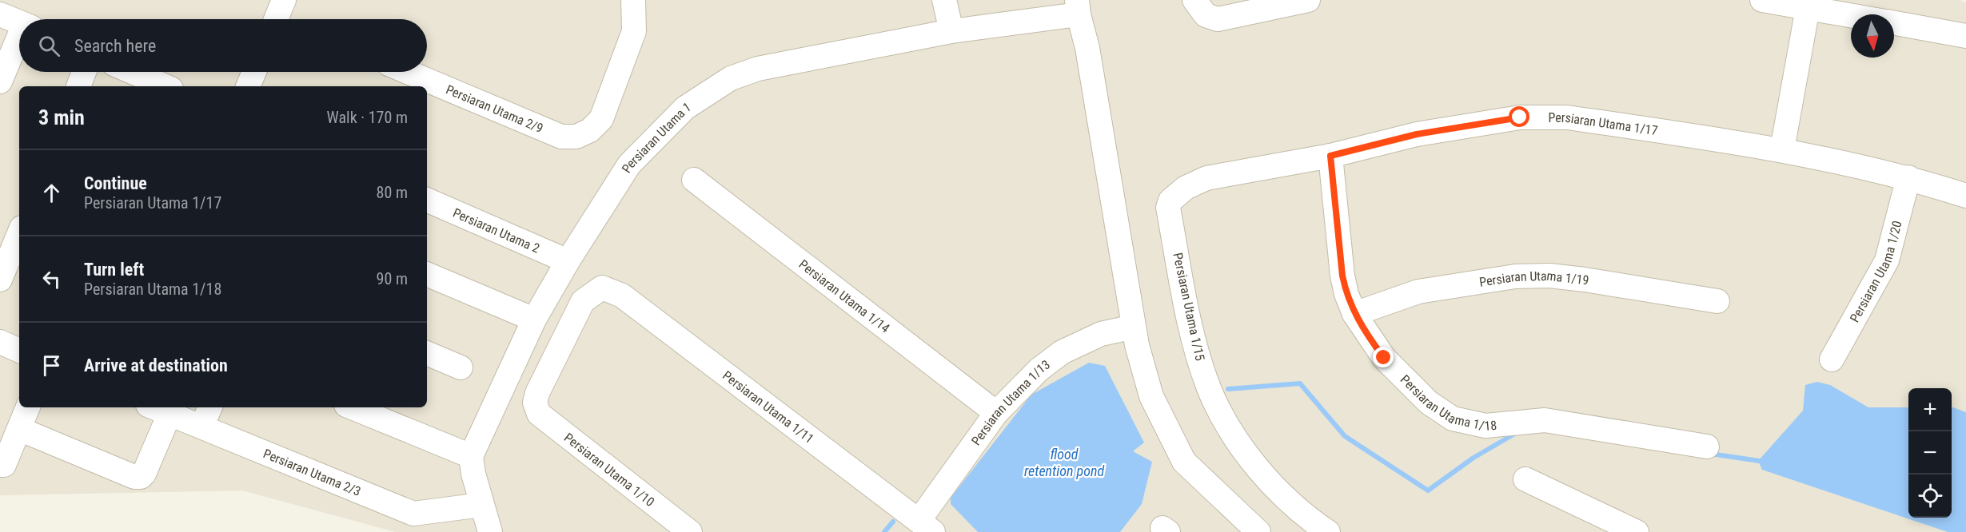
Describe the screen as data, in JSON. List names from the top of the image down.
{
  "streets": {
    "street": [
      "Persiaran Utama 2/9",
      "Persiaran Utama 1/17",
      "Persiaran Utama 1",
      "Persiaran Utama 2",
      "Persiaran Utama 1/20",
      "Persiaran Utama 1/19",
      "Persiaran Utama 1/14",
      "Persiaran Utama 1/15",
      "Persiaran Utama 1/18",
      "Persiaran Utama 1/13",
      "Persiaran Utama 1/11",
      "Persiaran Utama 1/10",
      "Persiaran Utama 2/3"
    ]
  },
  "crossings": [
    ["Persiaran Utama 1/17", "Persiaran Utama 1/20"],
    ["Persiaran Utama 1/17", "Persiaran Utama 1/15"],
    ["Persiaran Utama 1/17", "Persiaran Utama 1/18"],
    ["Persiaran Utama 1", "Persiaran Utama 2"],
    ["Persiaran Utama 1/19", "Persiaran Utama 1/18"],
    ["Persiaran Utama 1/14", "Persiaran Utama 1/13"],
    ["Persiaran Utama 1/13", "Persiaran Utama 1/11"],
    ["Persiaran Utama 1/11", "Persiaran Utama 1/10"]
  ],
  "water": ["flood retention pond"],
  "north": "bottom",
  "page": {
    "search": "Search here",
    "heading": ["3 min", "Walk · 170 m"],
    "list": [
      ["Continue", "Persiaran Utama 1/17", "80 m"],
      ["Turn left", "Persiaran Utama 1/18", "90 m"],
      "Arrive at destination"
    ],
    "map_buttons": ["+", "−"]
  }
}
